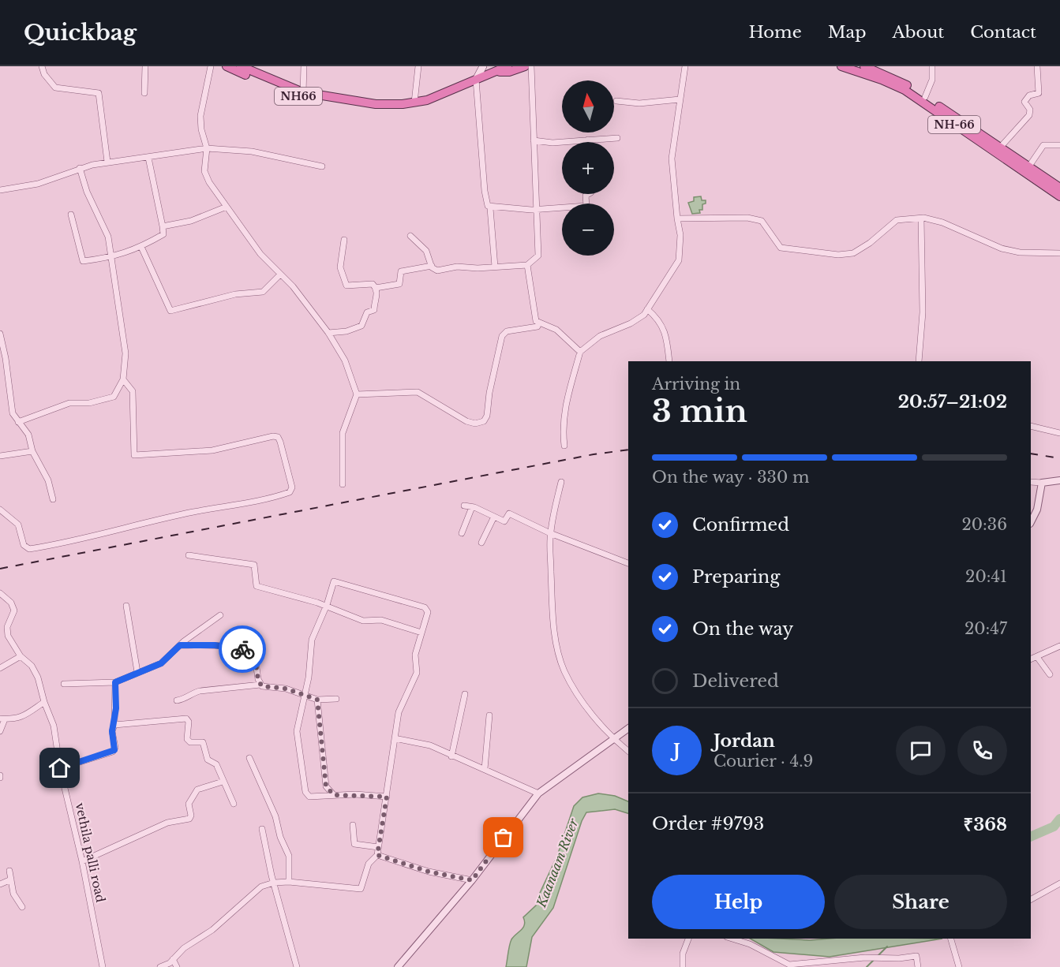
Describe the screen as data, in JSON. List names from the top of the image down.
{
  "streets": {
    "highway": ["NH66", "NH-66"],
    "street": ["vethila palli road"]
  },
  "water": ["Kaanaam River"],
  "north": "top",
  "page": {
    "header": "Quickbag",
    "nav": [
      "Home",
      "Map",
      "About",
      "Contact"
    ],
    "map_buttons": ["+", "−"],
    "heading": ["3 min", "Arriving in", "20:57–21:02"],
    "panel": [
      "Jordan",
      "Courier · 4.9",
      "Order #9793",
      "₹368"
    ],
    "bar": "On the way · 330 m",
    "list": [
      ["Confirmed", "20:36"],
      ["Preparing", "20:41"],
      ["On the way", "20:47"],
      "Delivered"
    ],
    "round": "J",
    "buttons": ["Help", "Share"]
  }
}
